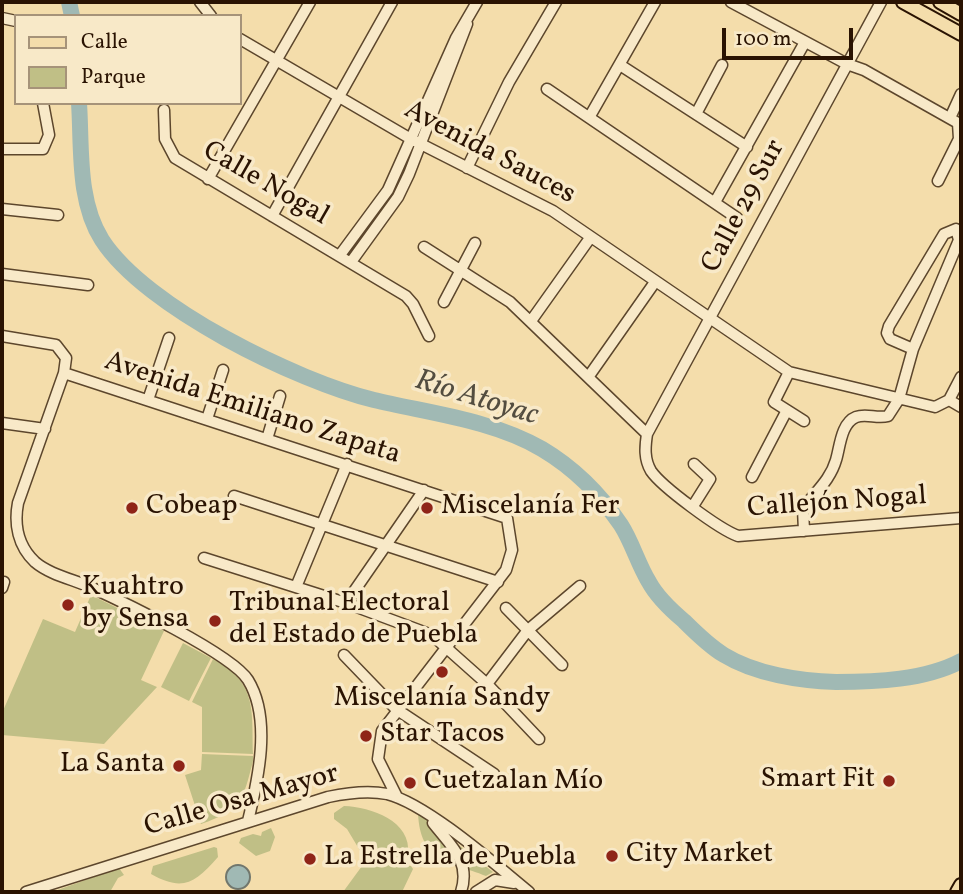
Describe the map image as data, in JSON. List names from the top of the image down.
{
  "streets": {
    "street": [
      "Avenida Sauces",
      "Calle Nogal",
      "Calle 29 Sur",
      "Avenida Emiliano Zapata",
      "Callejón Nogal",
      "Calle Osa Mayor"
    ]
  },
  "crossings": [
    ["Avenida Sauces", "Calle 29 Sur"],
    ["Calle 29 Sur", "Callejón Nogal"]
  ],
  "water": ["Río Atoyac"],
  "places": [
    "Cobeap",
    "Miscelanía Fer",
    "Kuahtro by Sensa",
    "Tribunal Electoral del Estado de Puebla",
    "Miscelanía Sandy",
    "Star Tacos",
    "La Santa",
    "Smart Fit",
    "Cuetzalan Mío",
    "City Market",
    "La Estrella de Puebla"
  ],
  "legend": ["Calle", "Parque"],
  "scale_bar": "100 m"
}
